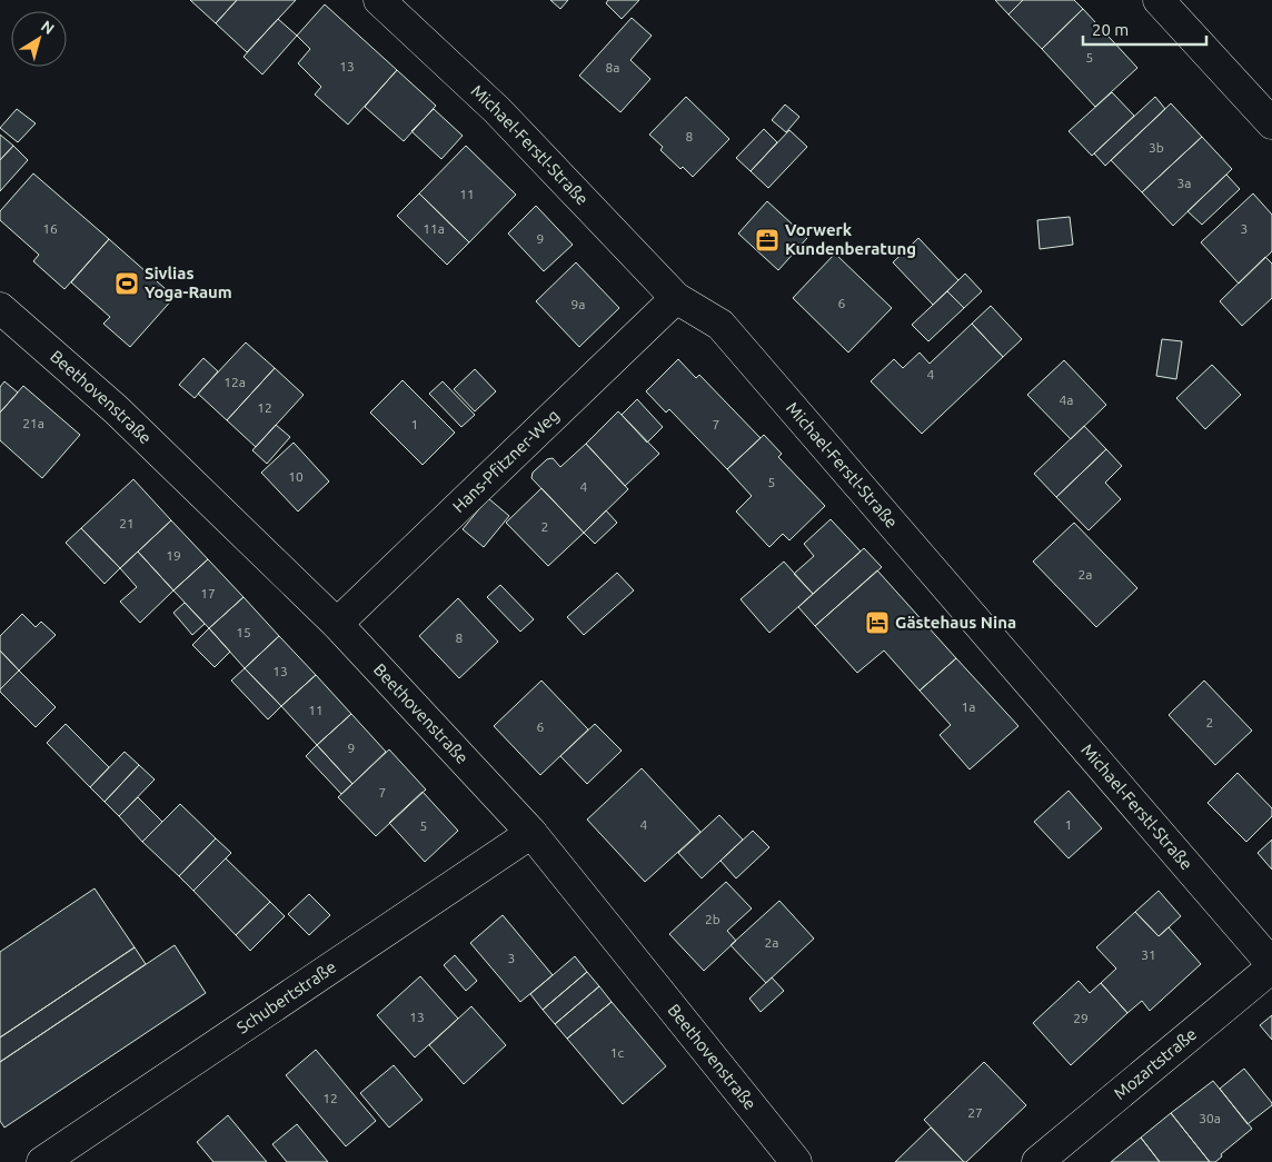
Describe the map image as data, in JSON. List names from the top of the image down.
{
  "streets": {
    "street": [
      "Michael-Ferstl-Straße",
      "Beethovenstraße",
      "Hans-Pfitzner-Weg",
      "Schubertstraße",
      "Mozartstraße"
    ]
  },
  "crossings": [
    ["Michael-Ferstl-Straße", "Hans-Pfitzner-Weg"],
    ["Michael-Ferstl-Straße", "Mozartstraße"],
    ["Beethovenstraße", "Hans-Pfitzner-Weg"],
    ["Beethovenstraße", "Schubertstraße"]
  ],
  "places": {
    "office": ["Vorwerk Kundenberatung"],
    "sports": ["Sivlias Yoga-Raum"],
    "hotel": ["Gästehaus Nina"]
  },
  "house_numbers": [
    "5",
    "13",
    "8a",
    "8",
    "3b",
    "3a",
    "11",
    "16",
    "11a",
    "3",
    "9",
    "6",
    "9a",
    "4",
    "12a",
    "4a",
    "12",
    "21a",
    "1",
    "7",
    "10",
    "5",
    "4",
    "21",
    "2",
    "19",
    "2a",
    "17",
    "15",
    "8",
    "13",
    "1a",
    "11",
    "2",
    "6",
    "9",
    "7",
    "4",
    "1",
    "5",
    "2b",
    "2a",
    "31",
    "3",
    "13",
    "29",
    "1c",
    "12",
    "27",
    "30a"
  ],
  "scale_bar": "20 m",
  "north": "top right"
}
